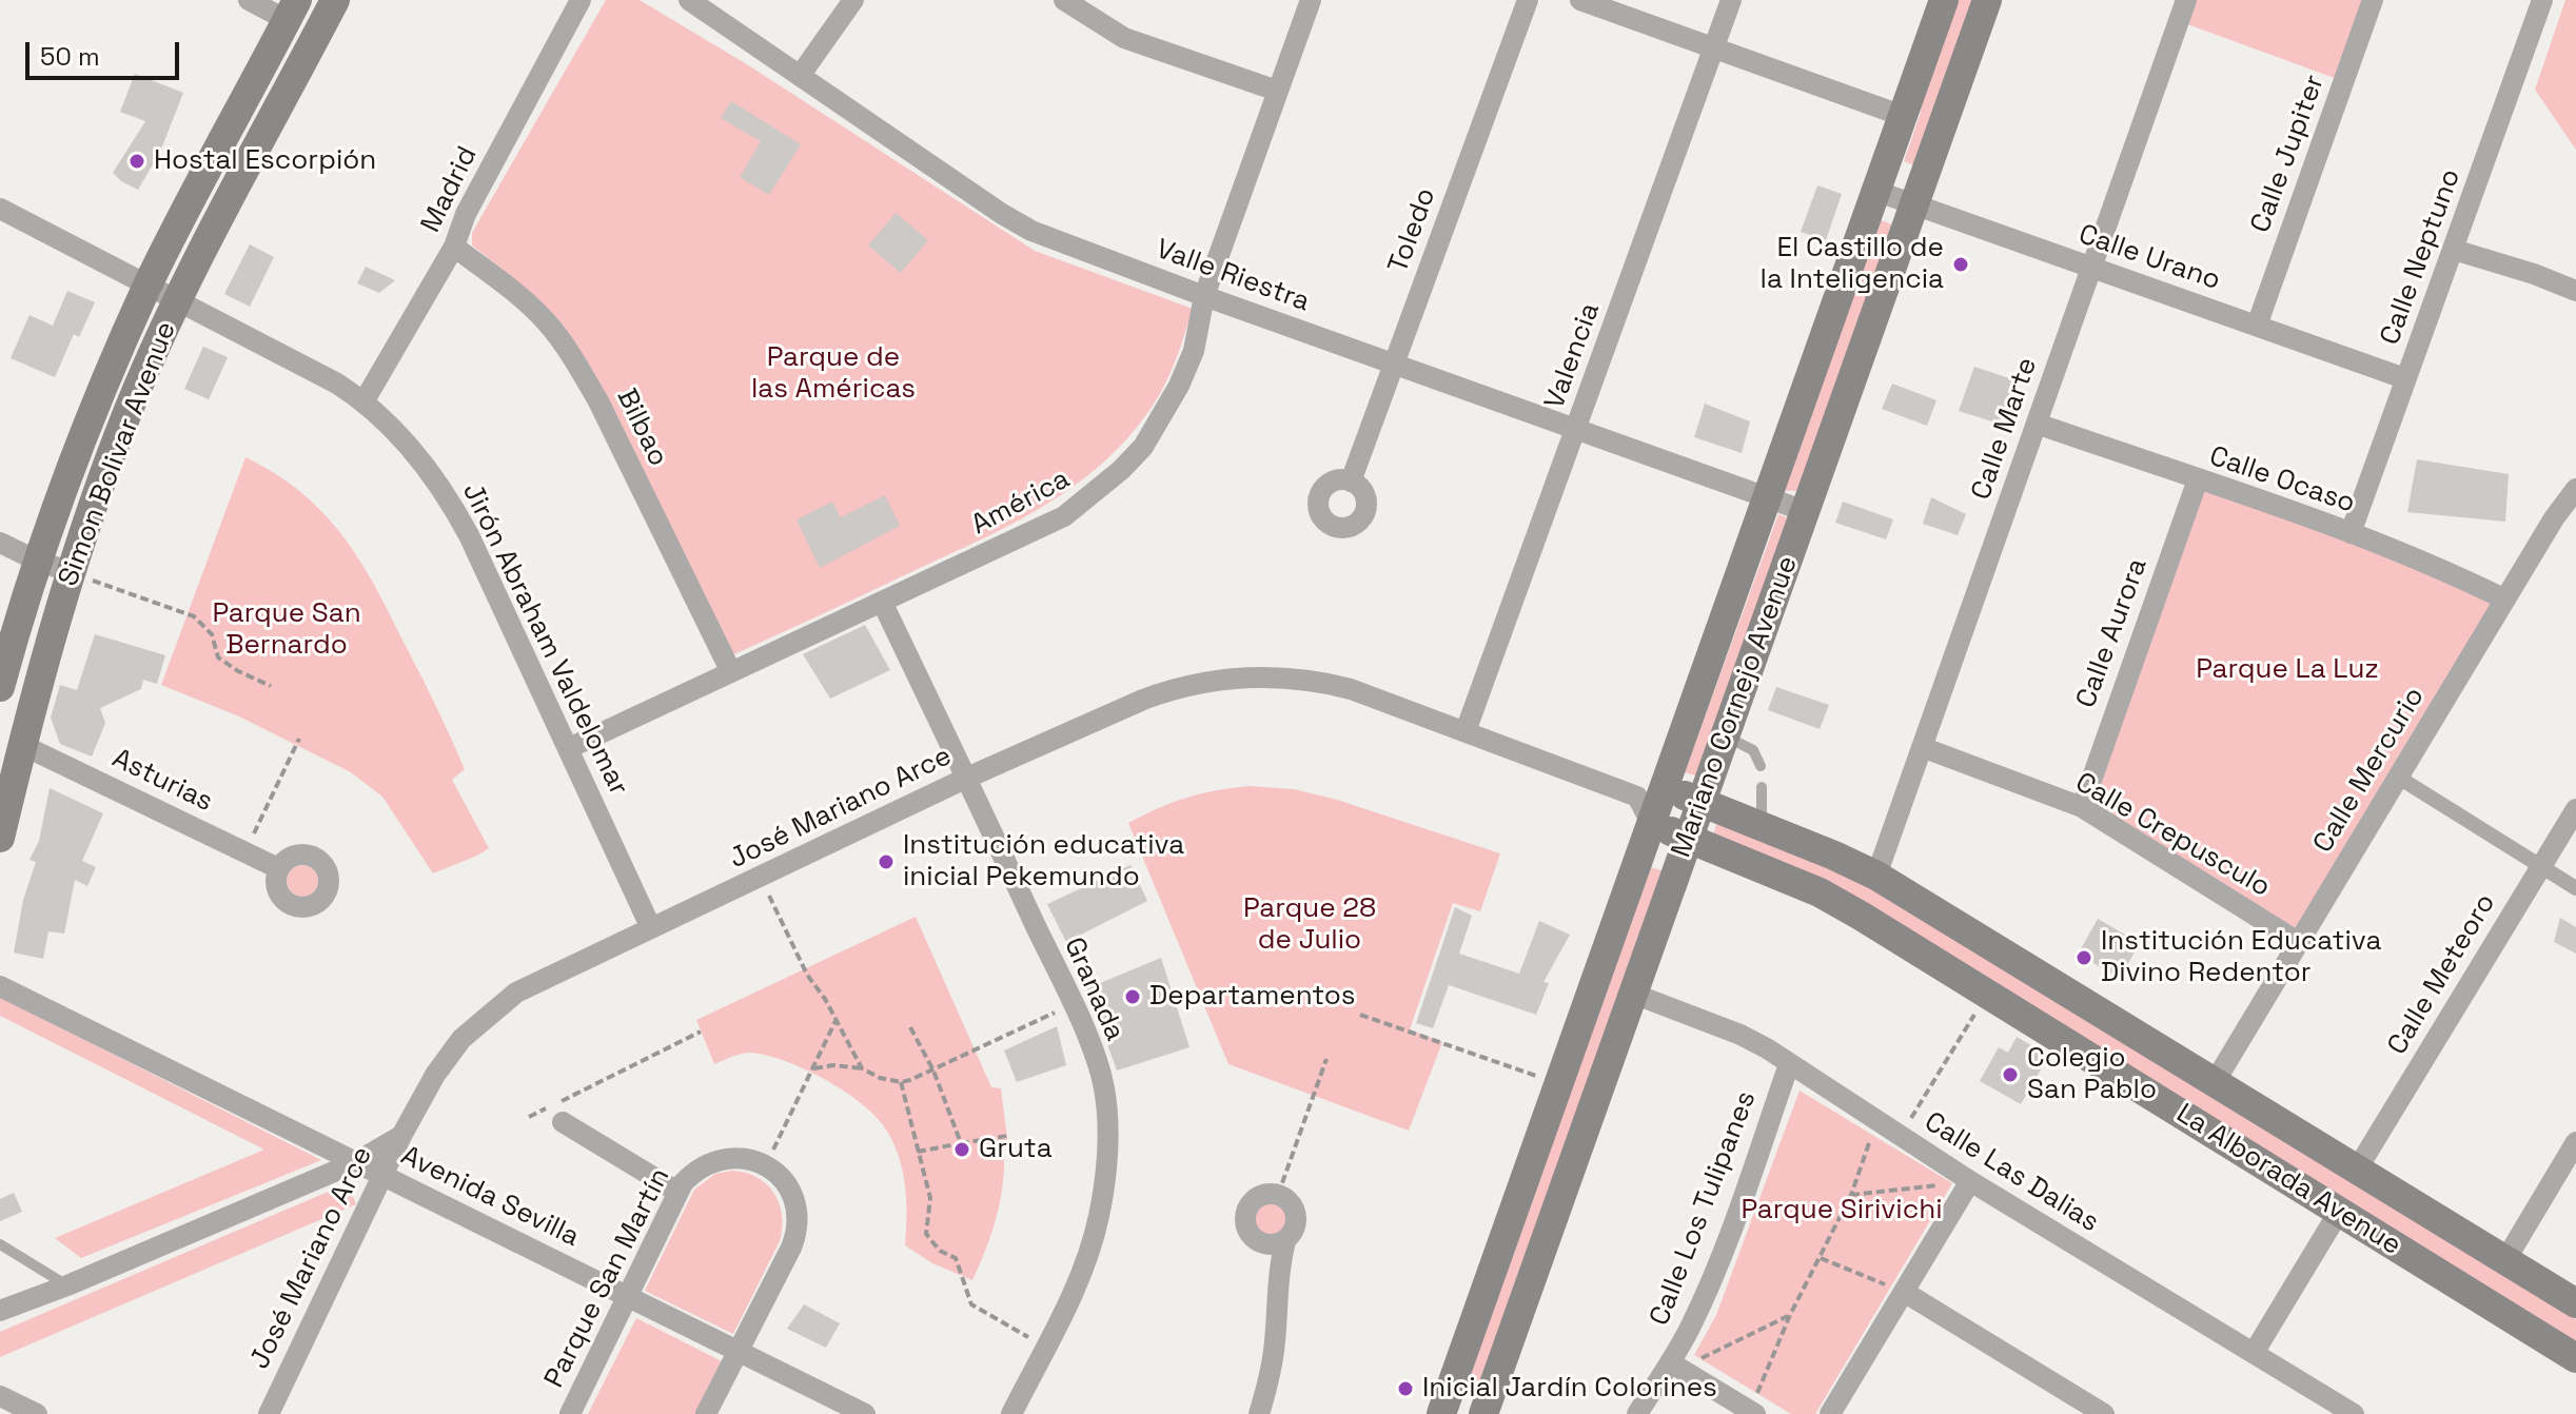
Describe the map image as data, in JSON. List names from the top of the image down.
{
  "streets": {
    "main road": ["Simon Bolivar Avenue", "Mariano Cornejo Avenue", "La Alborada Avenue"],
    "street": [
      "Calle Jupiter",
      "Madrid",
      "Toledo",
      "Calle Neptuno",
      "Calle Urano",
      "Valle Riestra",
      "Valencia",
      "Bilbao",
      "Calle Marte",
      "Calle Ocaso",
      "América",
      "Calle Aurora",
      "Jirón Abraham Valdelomar",
      "Calle Mercurio",
      "Asturias",
      "José Mariano Arce",
      "Calle Crepusculo",
      "Calle Meteoro",
      "Granada",
      "Calle Las Dalias",
      "Avenida Sevilla",
      "Calle Los Tulipanes",
      "Parque San Martín"
    ]
  },
  "crossings": [
    ["Calle Jupiter", "Calle Urano"],
    ["Madrid", "Bilbao"],
    ["Madrid", "Jirón Abraham Valdelomar"],
    ["Toledo", "Valle Riestra"],
    ["Calle Neptuno", "Calle Urano"],
    ["Calle Neptuno", "Calle Ocaso"],
    ["Calle Urano", "Calle Marte"],
    ["Calle Urano", "Mariano Cornejo Avenue"],
    ["Valle Riestra", "Valencia"],
    ["Valle Riestra", "América"],
    ["Valle Riestra", "Mariano Cornejo Avenue"],
    ["Valencia", "José Mariano Arce"],
    ["Bilbao", "América"],
    ["Calle Marte", "Calle Ocaso"],
    ["Calle Marte", "Calle Crepusculo"],
    ["Calle Marte", "La Alborada Avenue"],
    ["Simon Bolivar Avenue", "Jirón Abraham Valdelomar"],
    ["Simon Bolivar Avenue", "Asturias"],
    ["Calle Ocaso", "Calle Aurora"],
    ["Calle Ocaso", "Calle Mercurio"],
    ["América", "Jirón Abraham Valdelomar"],
    ["América", "Granada"],
    ["Calle Aurora", "Calle Crepusculo"],
    ["Jirón Abraham Valdelomar", "José Mariano Arce"],
    ["Mariano Cornejo Avenue", "José Mariano Arce"],
    ["Mariano Cornejo Avenue", "Calle Las Dalias"],
    ["Mariano Cornejo Avenue", "La Alborada Avenue"],
    ["Calle Mercurio", "Calle Crepusculo"],
    ["Calle Mercurio", "La Alborada Avenue"],
    ["José Mariano Arce", "Granada"],
    ["José Mariano Arce", "La Alborada Avenue"],
    ["José Mariano Arce", "Avenida Sevilla"],
    ["Calle Meteoro", "La Alborada Avenue"],
    ["Calle Las Dalias", "Calle Los Tulipanes"],
    ["Avenida Sevilla", "Parque San Martín"]
  ],
  "parks": [
    "Parque de las Américas",
    "Parque San Bernardo",
    "Parque La Luz",
    "Parque 28 de Julio",
    "Parque Sirivichi"
  ],
  "places": [
    "Hostal Escorpión",
    "El Castillo de la Inteligencia",
    "Institución educativa inicial Pekemundo",
    "Institución Educativa Divino Redentor",
    "Departamentos",
    "Colegio San Pablo",
    "Gruta",
    "Inicial Jardín Colorines"
  ],
  "scale_bar": "50 m"
}
